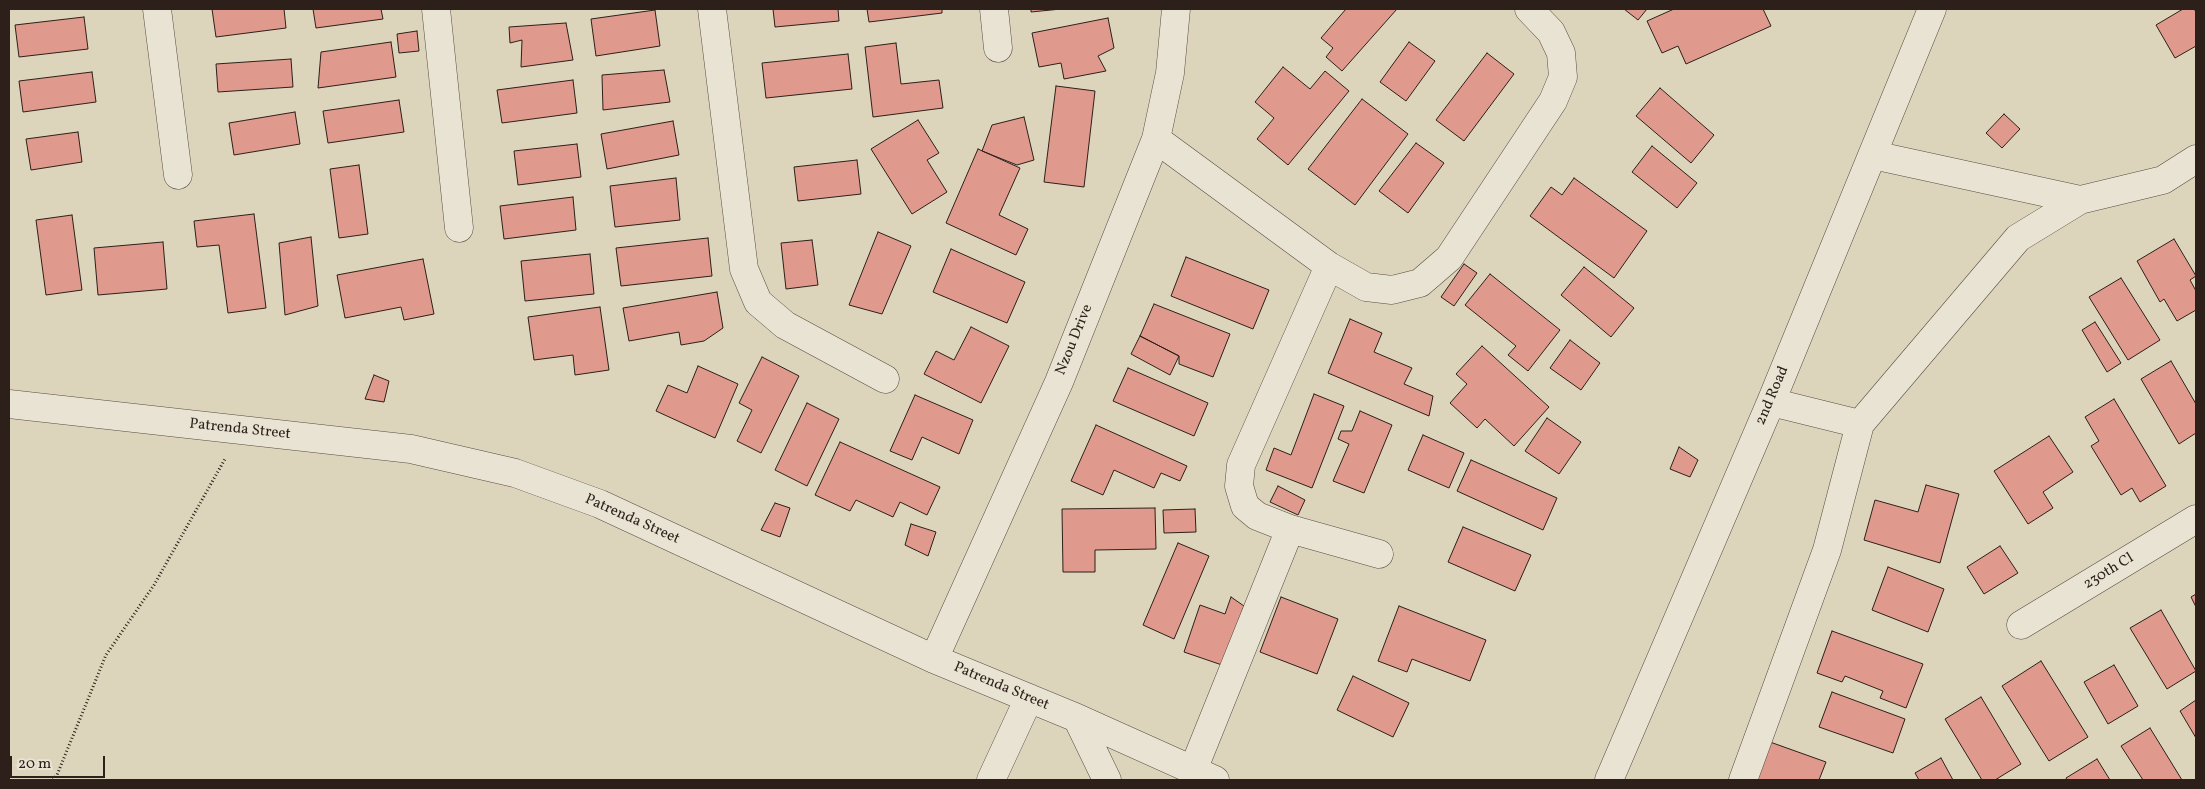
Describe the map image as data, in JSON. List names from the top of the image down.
{
  "streets": {
    "street": [
      "Nzou Drive",
      "2nd Road",
      "Patrenda Street",
      "230th Cl"
    ]
  },
  "crossings": [
    ["Nzou Drive", "Patrenda Street"]
  ],
  "scale_bar": "20 m"
}
